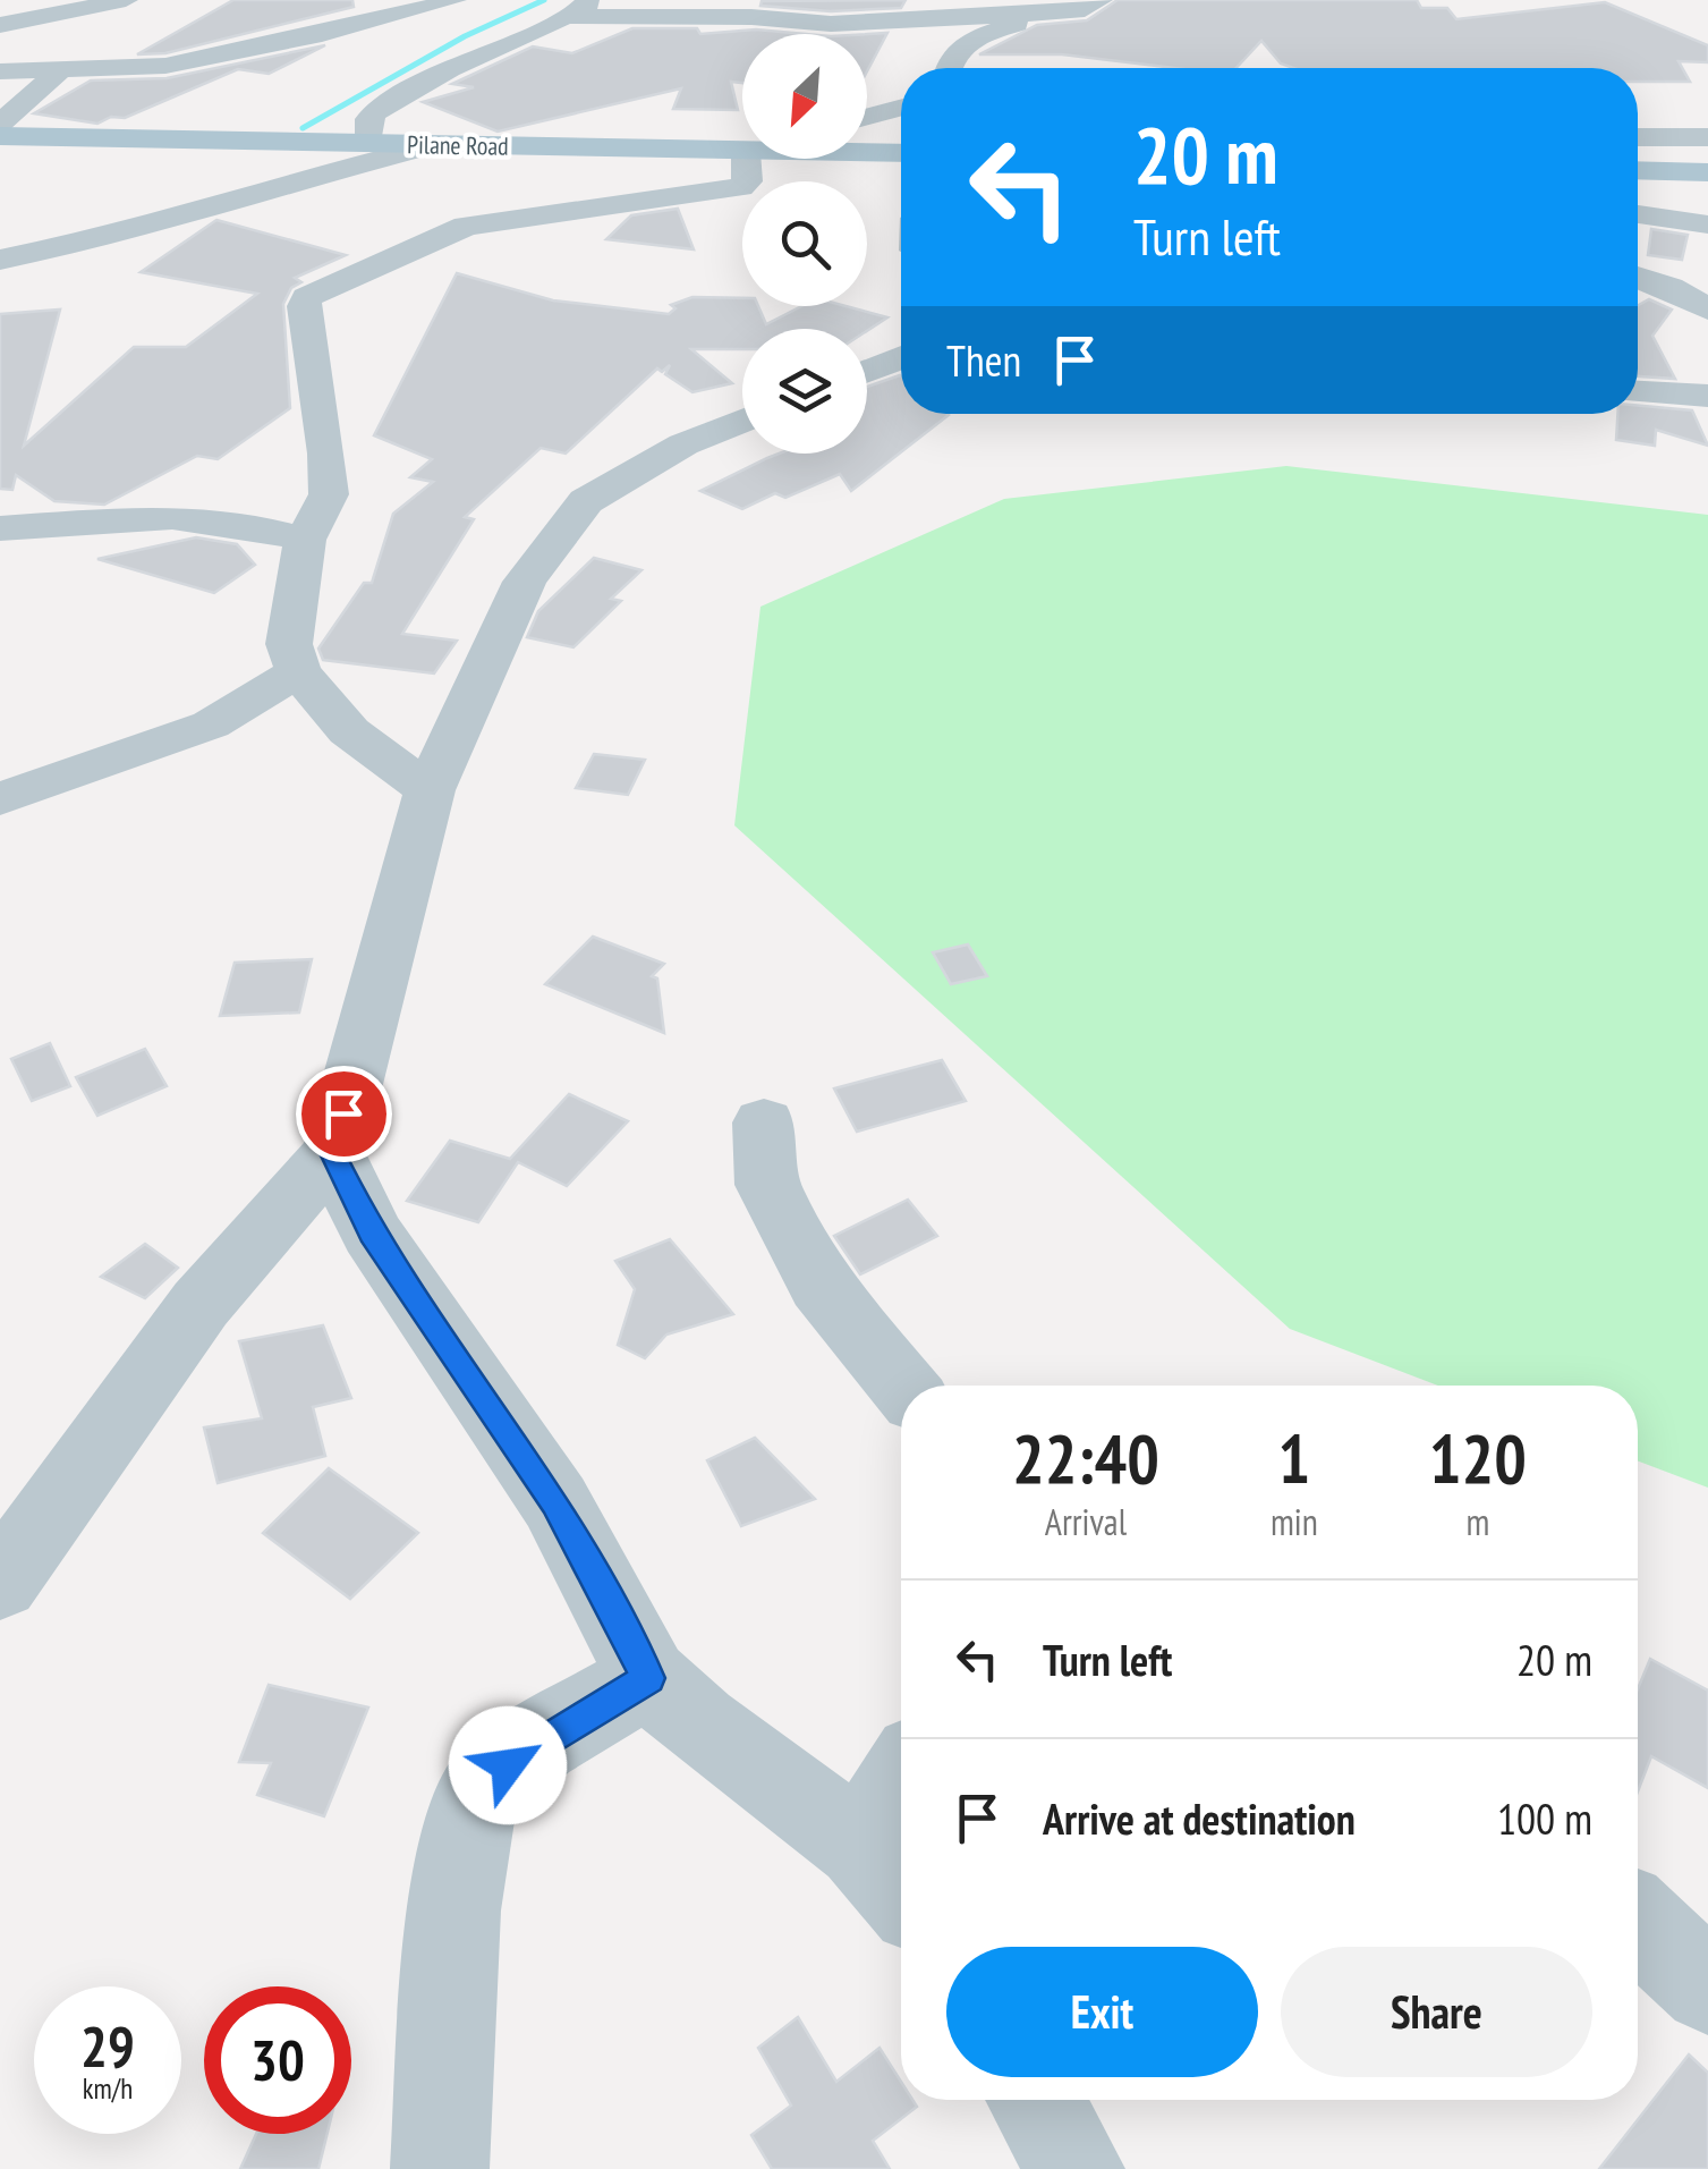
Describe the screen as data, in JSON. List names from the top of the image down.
{
  "streets": {
    "main road": ["Pilane Road"]
  },
  "north": "bottom left",
  "page": {
    "turn": ["20 m", "Turn left"],
    "then": "Then",
    "eta": [
      "22:40",
      "Arrival",
      "1",
      "min",
      "120",
      "m"
    ],
    "list": [
      {
        "name": "Turn left",
        "value": "20 m"
      },
      {
        "name": "Arrive at destination",
        "value": "100 m"
      }
    ],
    "buttons": ["Exit", "Share"],
    "speed": "29 km/h",
    "limit": "30"
  }
}
